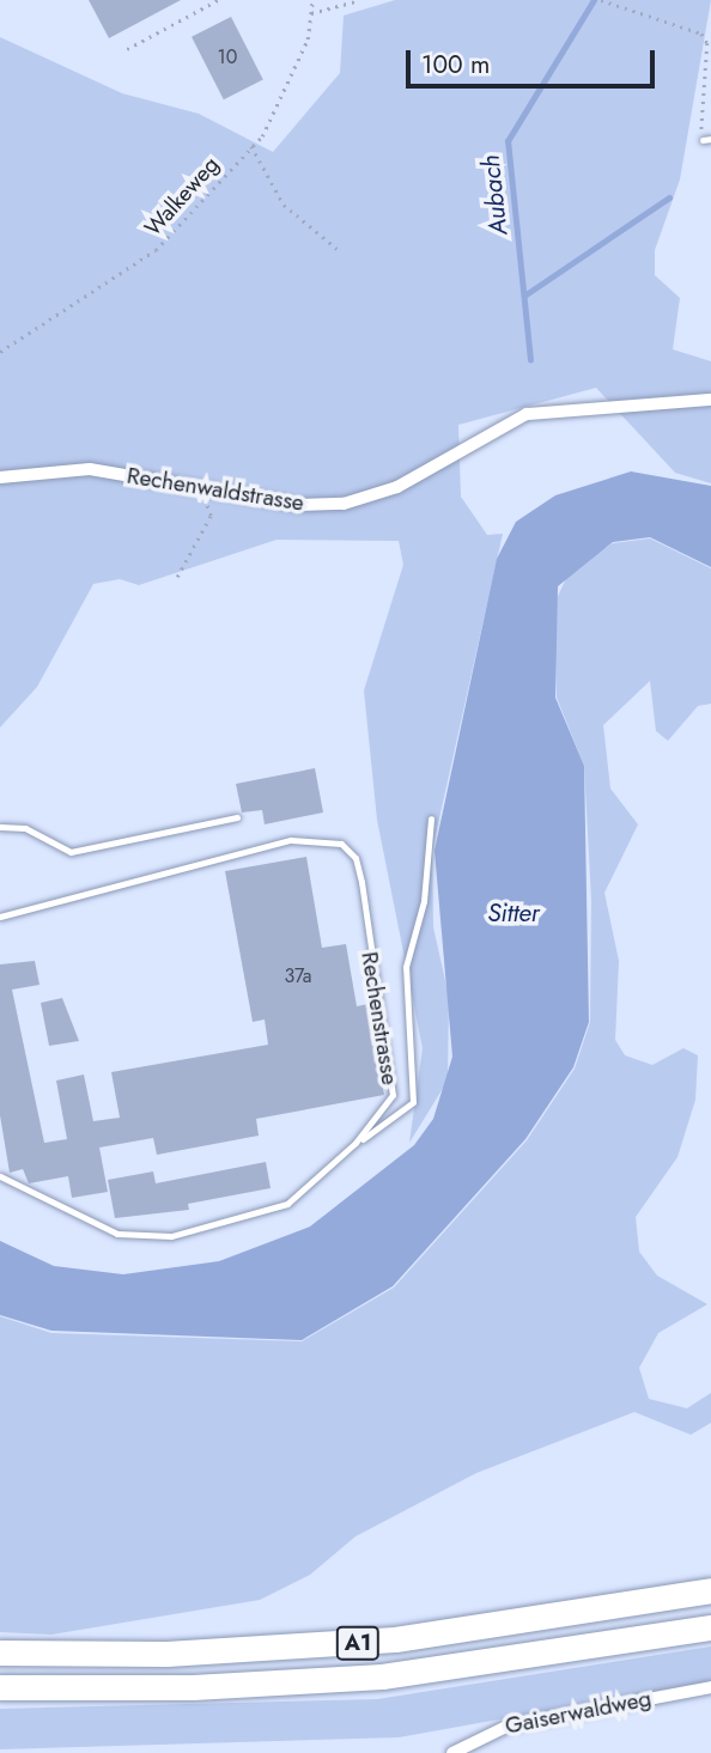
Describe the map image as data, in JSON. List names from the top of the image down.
{
  "streets": {
    "highway": ["A1"],
    "street": ["Rechenwaldstrasse", "Gaiserwaldweg"],
    "lane": ["Rechenstrasse"],
    "path": ["Walkeweg"]
  },
  "water": ["Aubach", "Sitter"],
  "house_numbers": ["10", "37a"],
  "scale_bar": "100 m"
}
